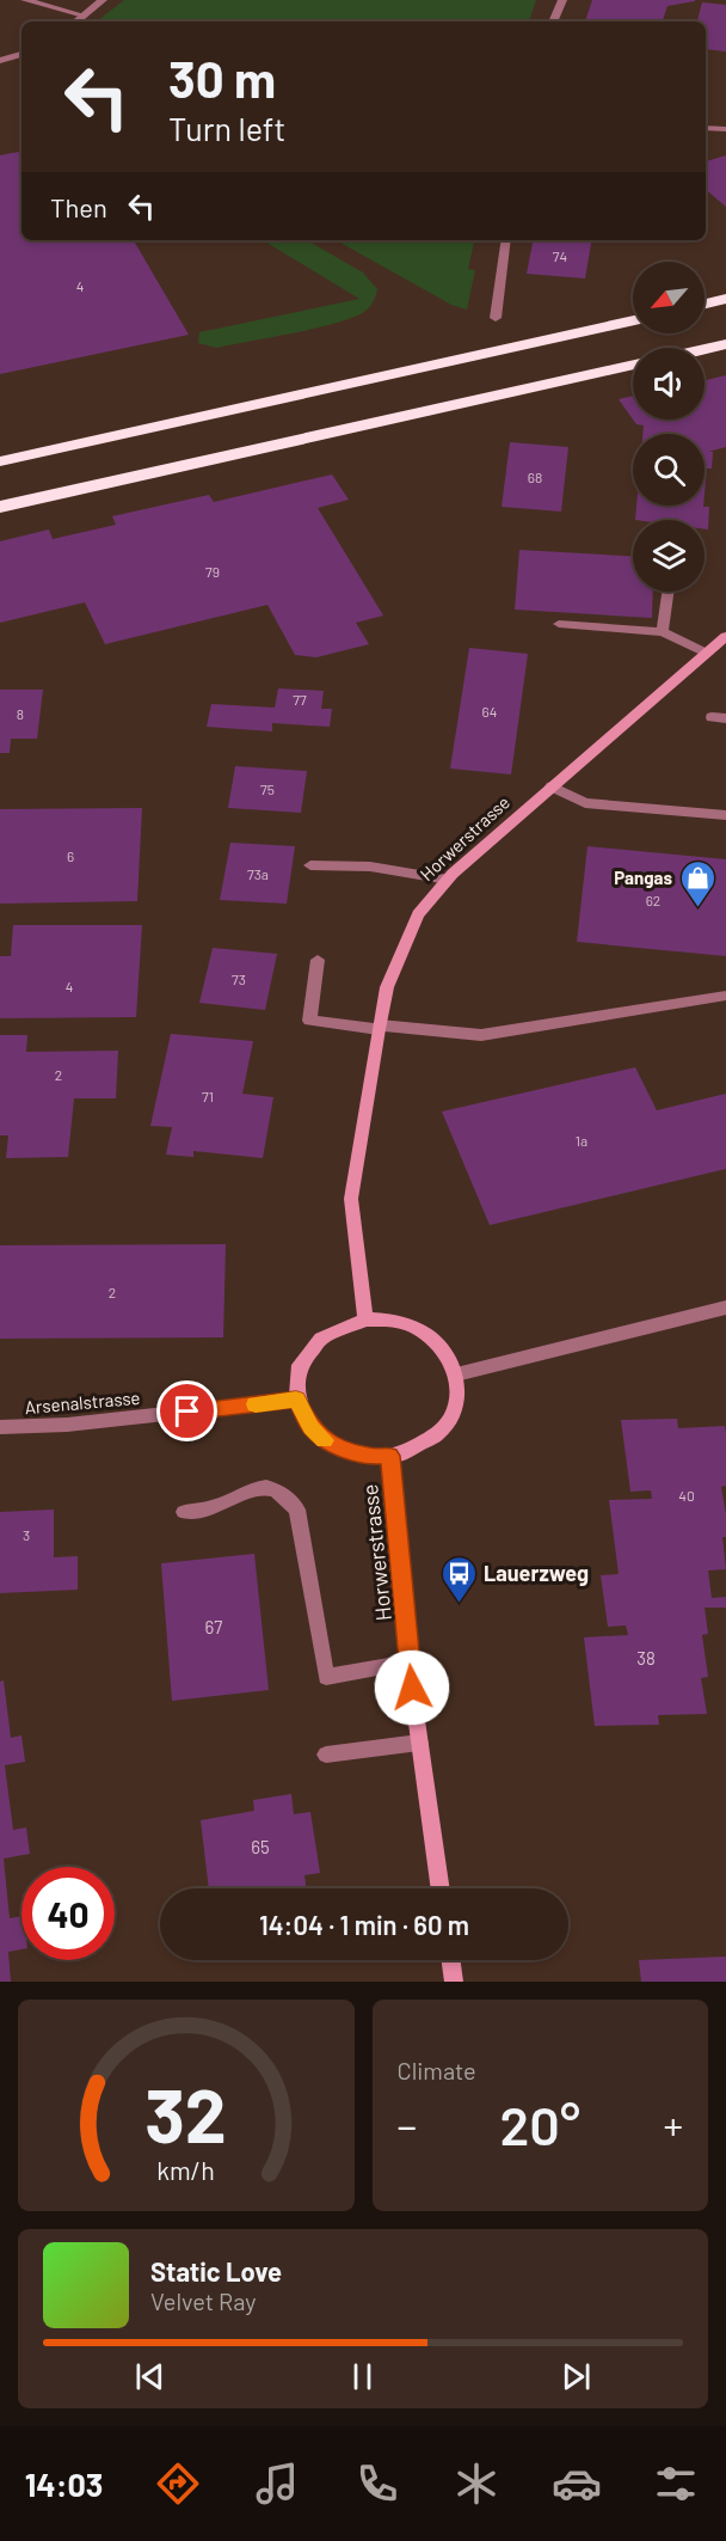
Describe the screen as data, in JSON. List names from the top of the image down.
{
  "streets": {
    "street": ["Horwerstrasse", "Arsenalstrasse"]
  },
  "crossings": [
    ["Horwerstrasse", "Arsenalstrasse"]
  ],
  "places": {
    "shop": ["Pangas"],
    "bus stop": ["Lauerzweg"]
  },
  "house_numbers": [
    "74",
    "4",
    "68",
    "79",
    "77",
    "64",
    "8",
    "75",
    "6",
    "73a",
    "62",
    "73",
    "4",
    "2",
    "71",
    "1a",
    "2",
    "40",
    "3",
    "67",
    "38",
    "65"
  ],
  "north": "bottom left",
  "page": {
    "turn": ["30 m", "Turn left"],
    "then": "Then",
    "limit": "40",
    "trip": "14:04 · 1 min · 60 m",
    "tile": "Climate",
    "heat": ["−", "20°", "+"],
    "song": ["Static Love", "Velvet Ray"],
    "tabs": "14:03",
    "gauge": ["32", "km/h"]
  }
}
